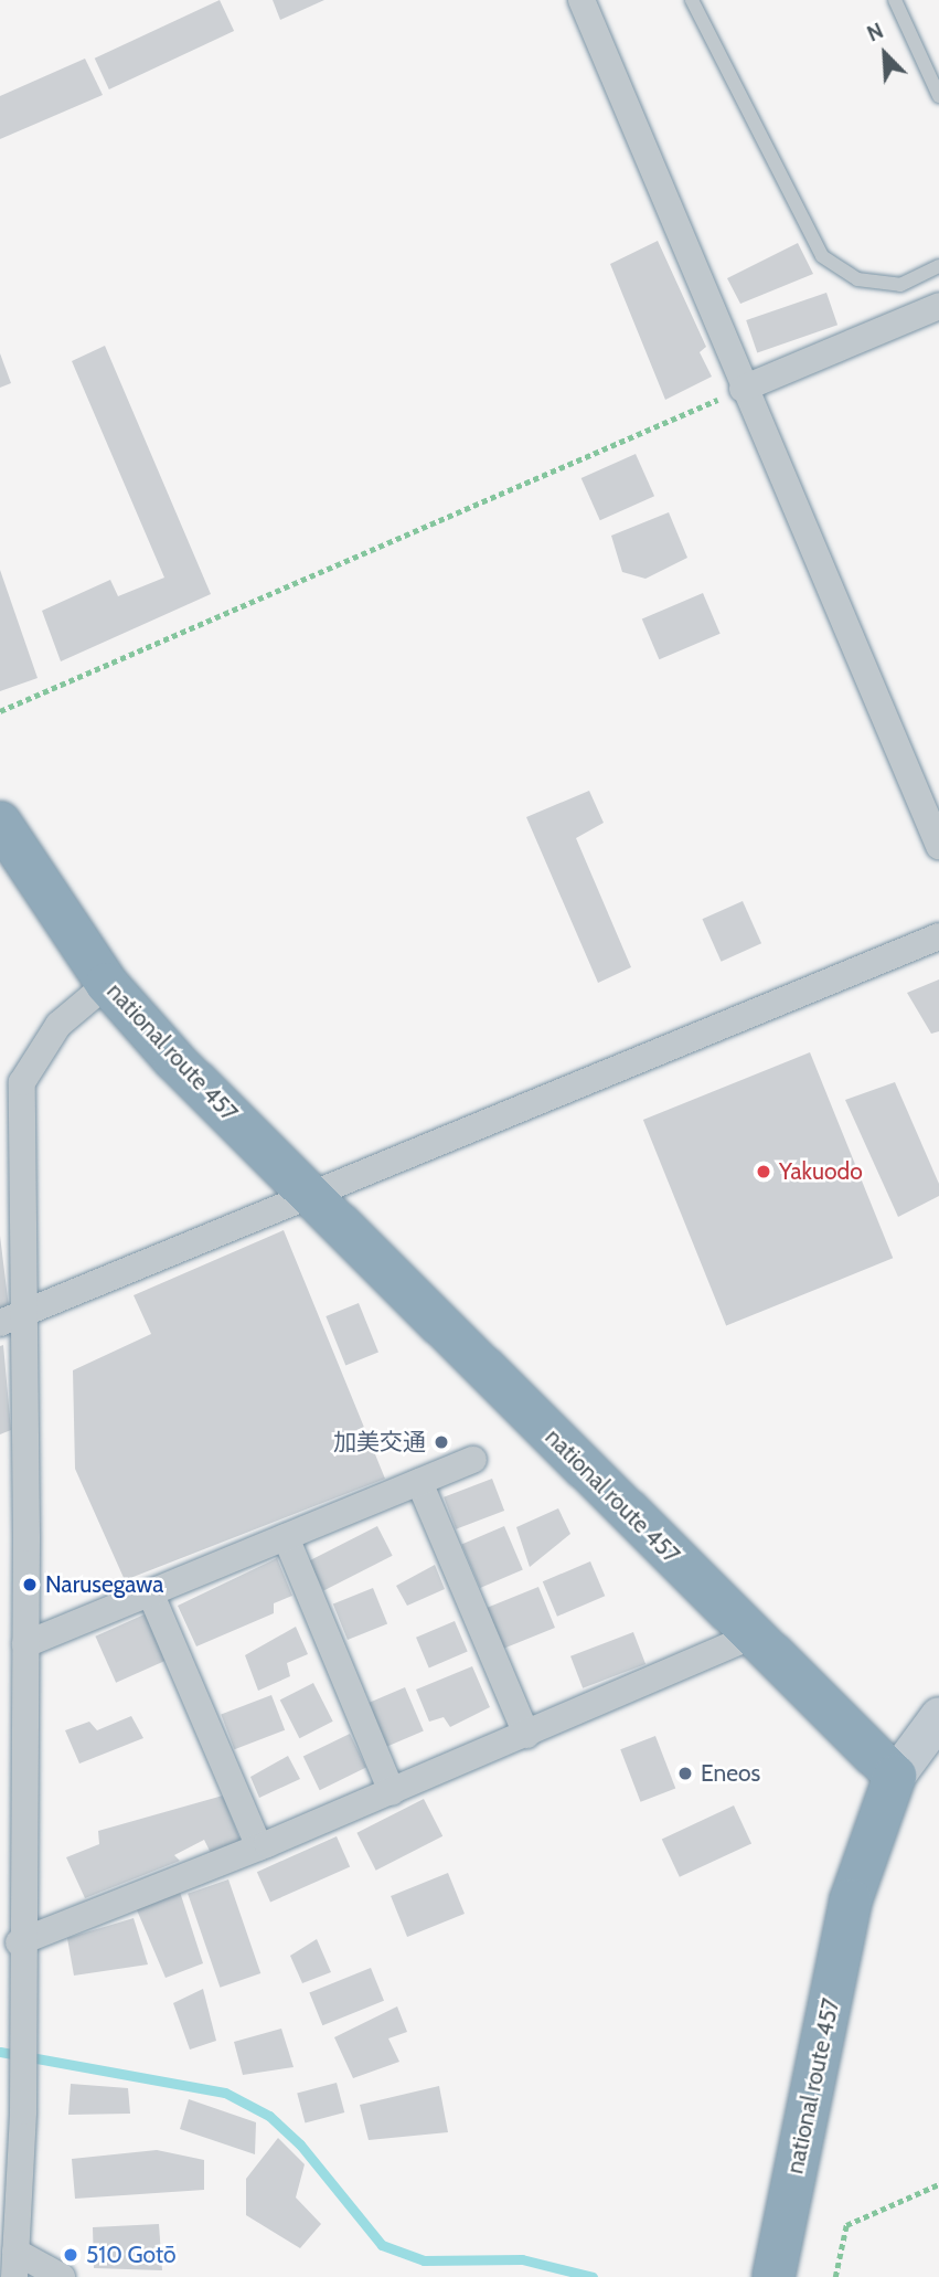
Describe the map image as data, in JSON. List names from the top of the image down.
{
  "streets": {
    "highway": ["national route 457"]
  },
  "places": [
    "Yakuodo",
    "加美交通",
    "Narusegawa",
    "Eneos",
    "510 Gotō"
  ],
  "north": "top left"
}
